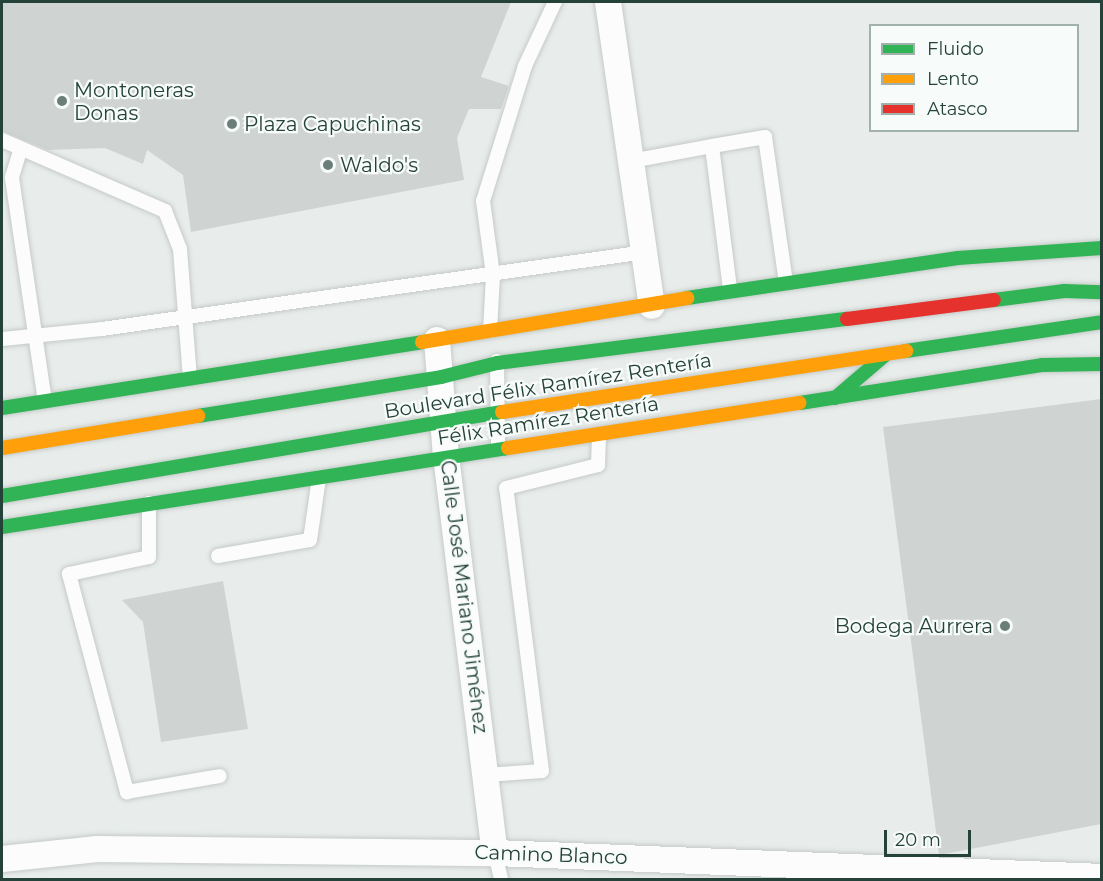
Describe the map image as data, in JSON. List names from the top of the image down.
{
  "streets": {
    "main road": ["Boulevard Félix Ramírez Rentería", "Félix Ramírez Rentería"],
    "street": ["Calle José Mariano Jiménez", "Camino Blanco"]
  },
  "crossings": [
    ["Boulevard Félix Ramírez Rentería", "Calle José Mariano Jiménez"],
    ["Félix Ramírez Rentería", "Calle José Mariano Jiménez"],
    ["Calle José Mariano Jiménez", "Camino Blanco"]
  ],
  "places": [
    "Montoneras Donas",
    "Plaza Capuchinas",
    "Waldo's",
    "Bodega Aurrera"
  ],
  "legend": ["Fluido", "Lento", "Atasco"],
  "scale_bar": "20 m"
}
